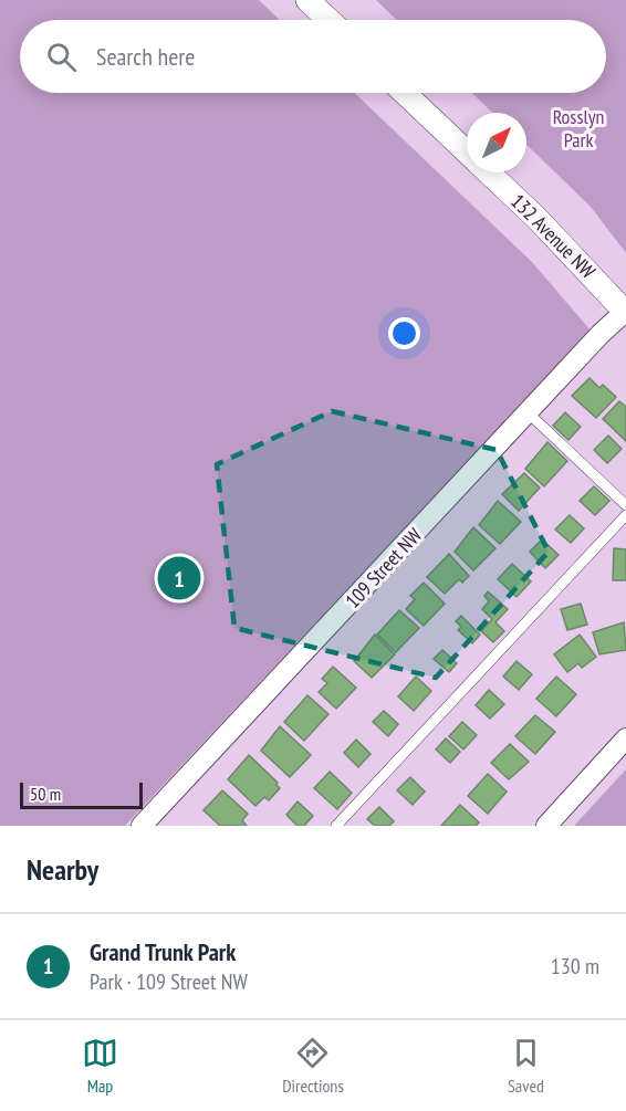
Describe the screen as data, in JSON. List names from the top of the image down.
{
  "streets": {
    "street": ["132 Avenue NW", "109 Street NW"]
  },
  "crossings": [
    ["132 Avenue NW", "109 Street NW"]
  ],
  "parks": ["Rosslyn Park"],
  "scale_bar": "50 m",
  "north": "top right",
  "page": {
    "search": "Search here",
    "pins": "1",
    "scale": "50 m",
    "heading": "Nearby",
    "list": [
      {
        "mark": "1",
        "name": "Grand Trunk Park",
        "note": "Park · 109 Street NW",
        "value": "130 m"
      }
    ],
    "nav": ["Map", "Directions", "Saved"]
  }
}
